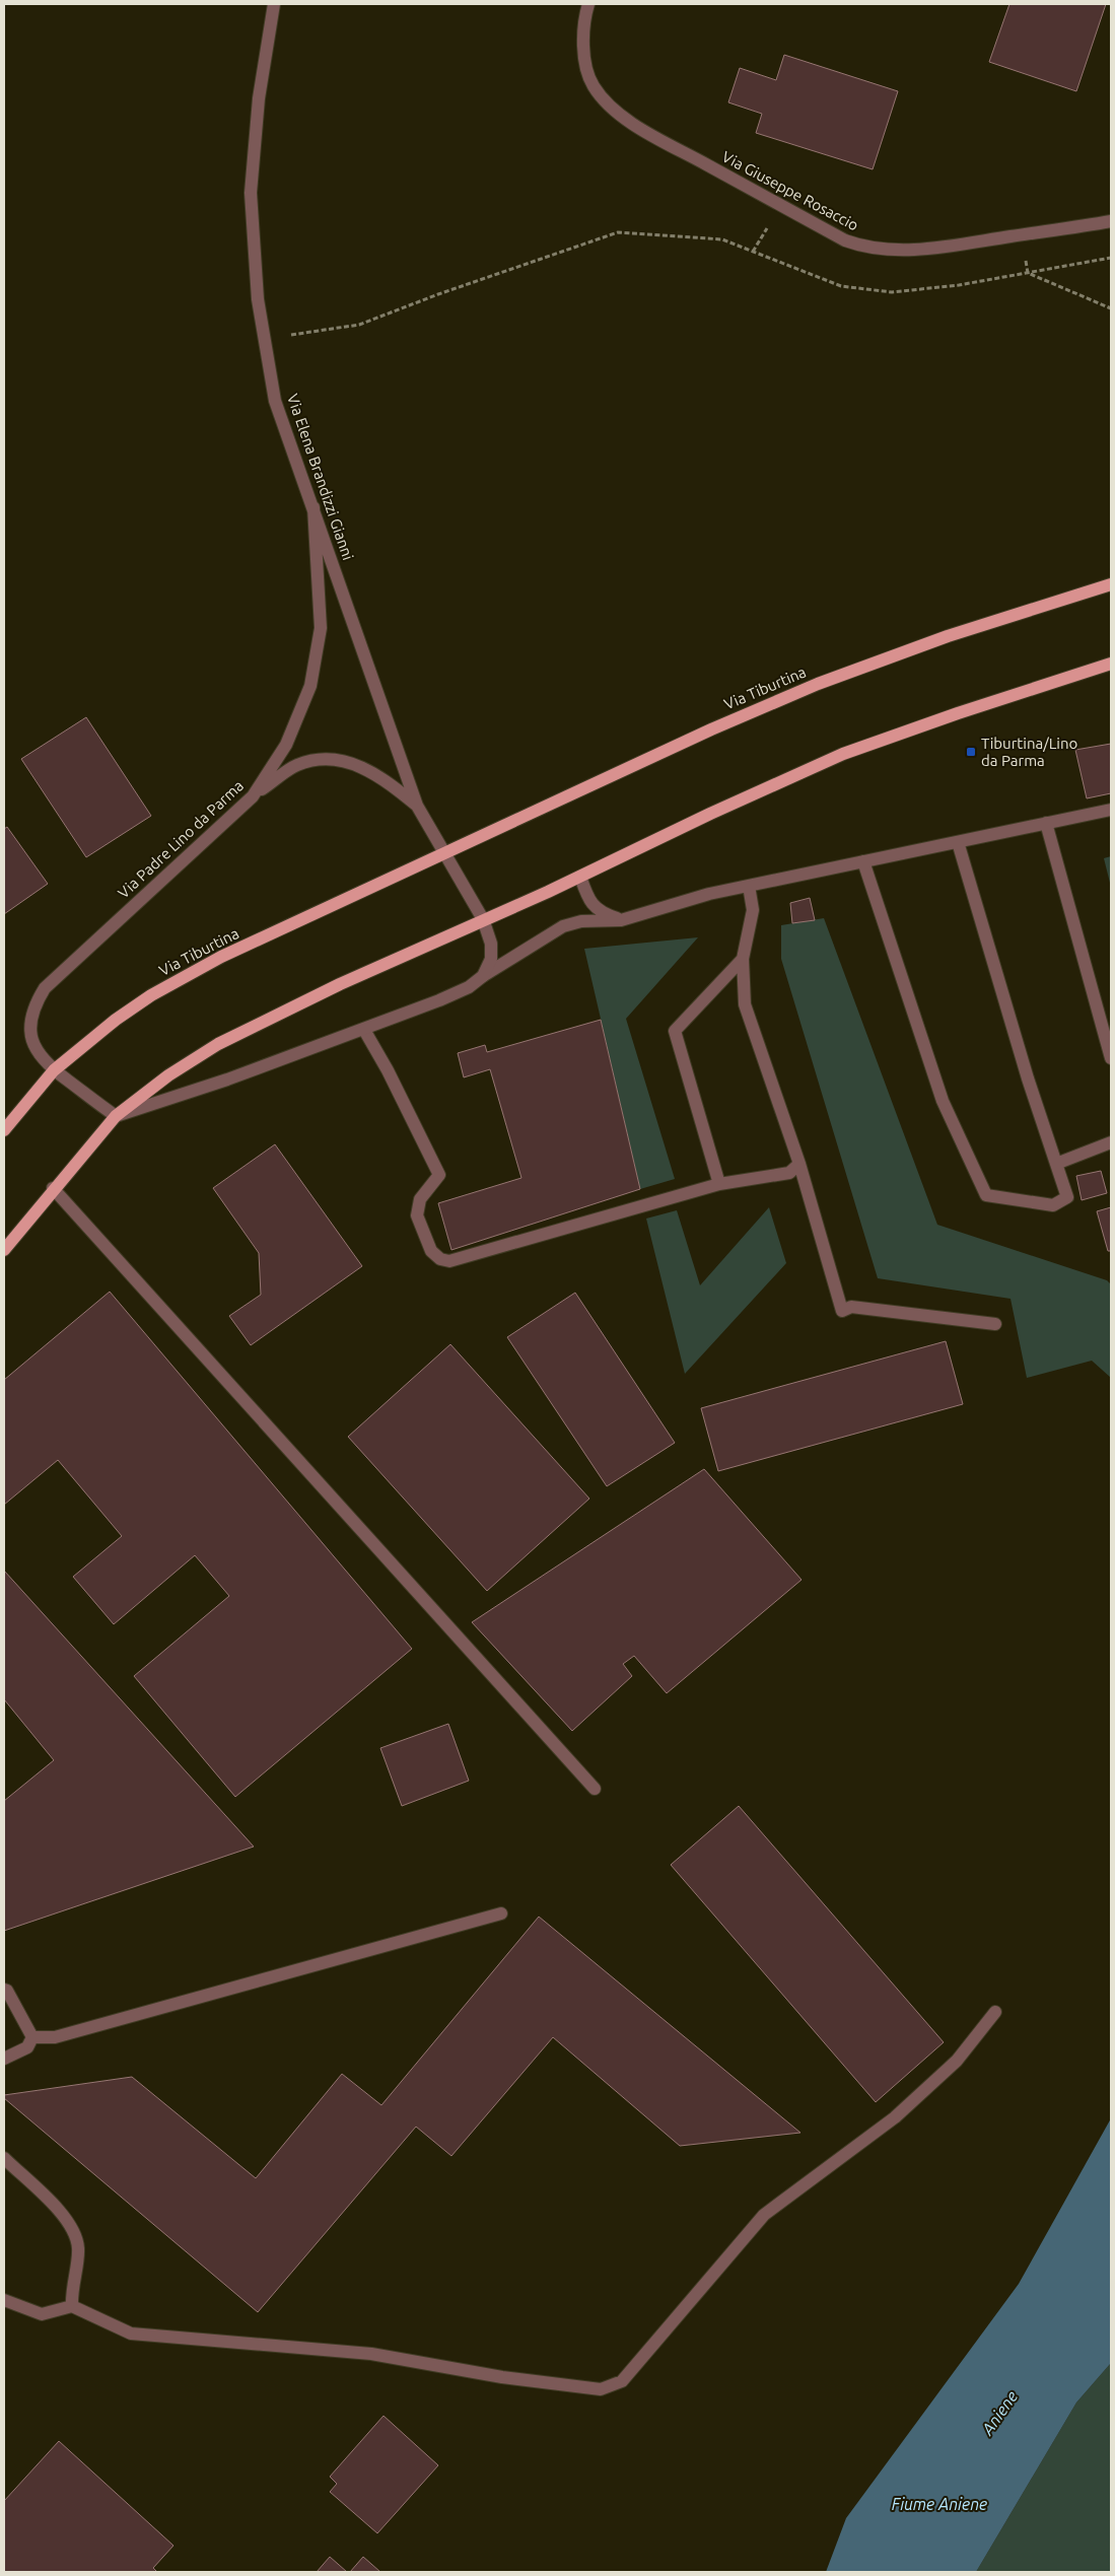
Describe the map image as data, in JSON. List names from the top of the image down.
{
  "streets": {
    "main road": ["Via Tiburtina"],
    "street": ["Via Giuseppe Rosaccio", "Via Elena Brandizzi Gianni", "Via Padre Lino da Parma"]
  },
  "crossings": [
    ["Via Elena Brandizzi Gianni", "Via Tiburtina"],
    ["Via Elena Brandizzi Gianni", "Via Padre Lino da Parma"],
    ["Via Tiburtina", "Via Padre Lino da Parma"]
  ],
  "water": ["Aniene", "Fiume Aniene"],
  "places": {
    "transit": ["Tiburtina/Lino da Parma"]
  }
}
